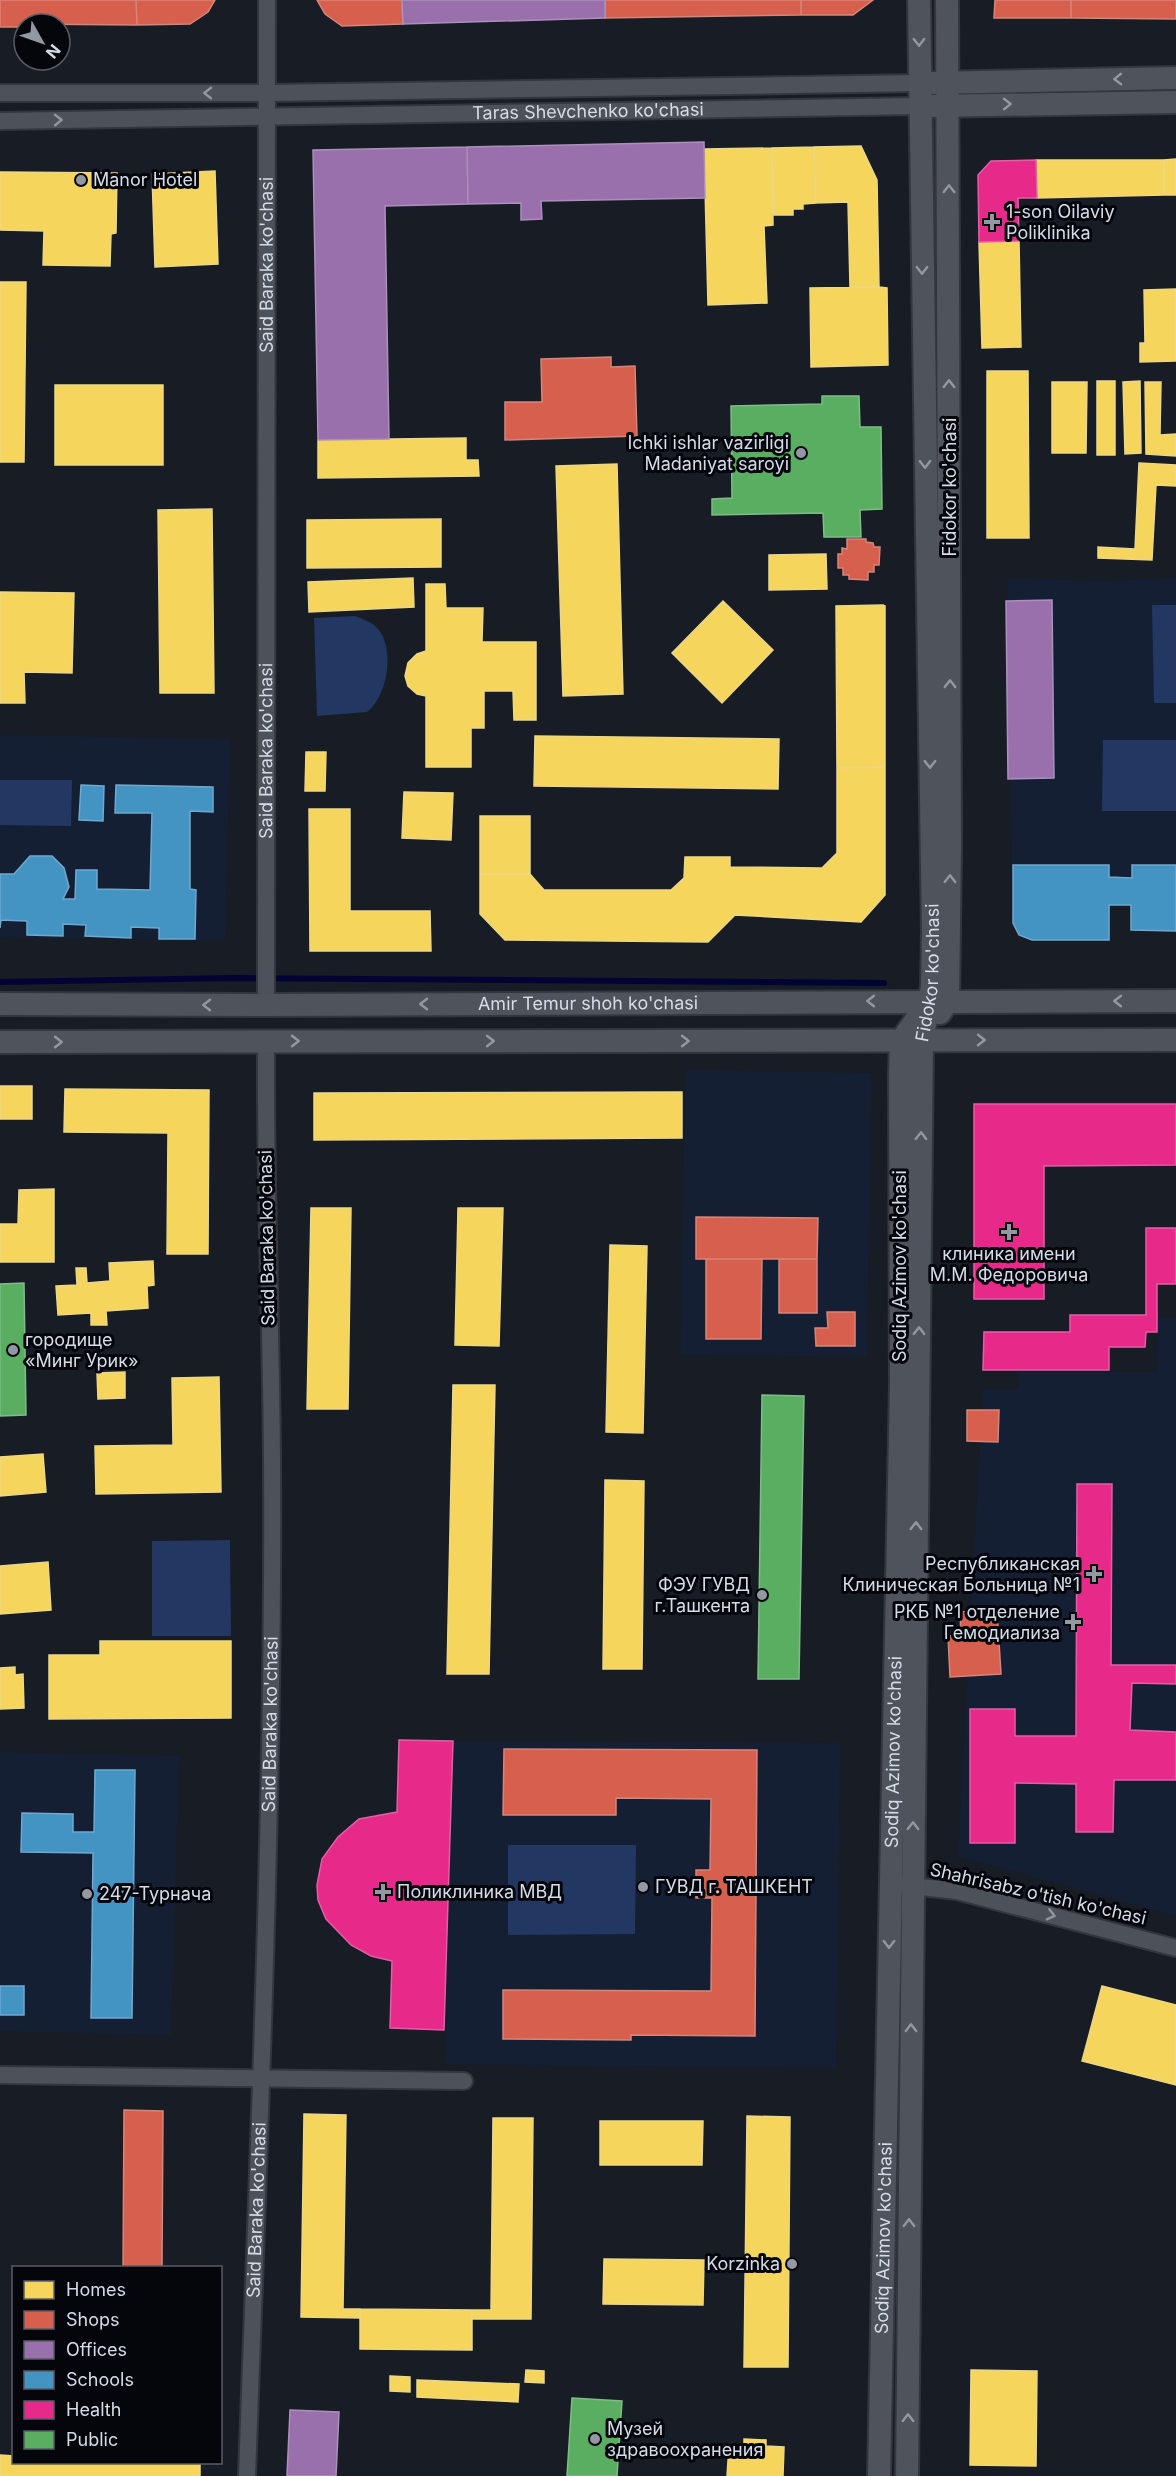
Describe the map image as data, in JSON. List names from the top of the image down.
{
  "streets": {
    "main road": [
      "Taras Shevchenko ko'chasi",
      "Said Baraka ko'chasi",
      "Fidokor ko'chasi",
      "Amir Temur shoh ko'chasi",
      "Sodiq Azimov ko'chasi"
    ],
    "street": ["Shahrisabz o'tish ko'chasi"]
  },
  "crossings": [
    ["Taras Shevchenko ko'chasi", "Said Baraka ko'chasi"],
    ["Taras Shevchenko ko'chasi", "Fidokor ko'chasi"],
    ["Said Baraka ko'chasi", "Amir Temur shoh ko'chasi"],
    ["Fidokor ko'chasi", "Amir Temur shoh ko'chasi"],
    ["Fidokor ko'chasi", "Sodiq Azimov ko'chasi"],
    ["Sodiq Azimov ko'chasi", "Shahrisabz o'tish ko'chasi"]
  ],
  "one_way": ["Shahrisabz o'tish ko'chasi"],
  "places": {
    "other": [
      "Manor Hotel",
      "Ichki ishlar vazirligi Madaniyat saroyi",
      "городище «Минг Урик»",
      "ФЭУ ГУВД г.Ташкента",
      "ГУВД г. ТАШКЕНТ",
      "247-Турнача",
      "Korzinka",
      "Музей здравоохранения"
    ],
    "health": [
      "1-son Oilaviy Poliklinika",
      "клиника имени М.М. Федоровича",
      "Республиканская Клиническая Больница №1",
      "РКБ №1 отделение Гемодиализа",
      "Поликлиника МВД"
    ]
  },
  "legend": [
    "Homes",
    "Shops",
    "Offices",
    "Schools",
    "Health",
    "Public"
  ],
  "north": "bottom right"
}
